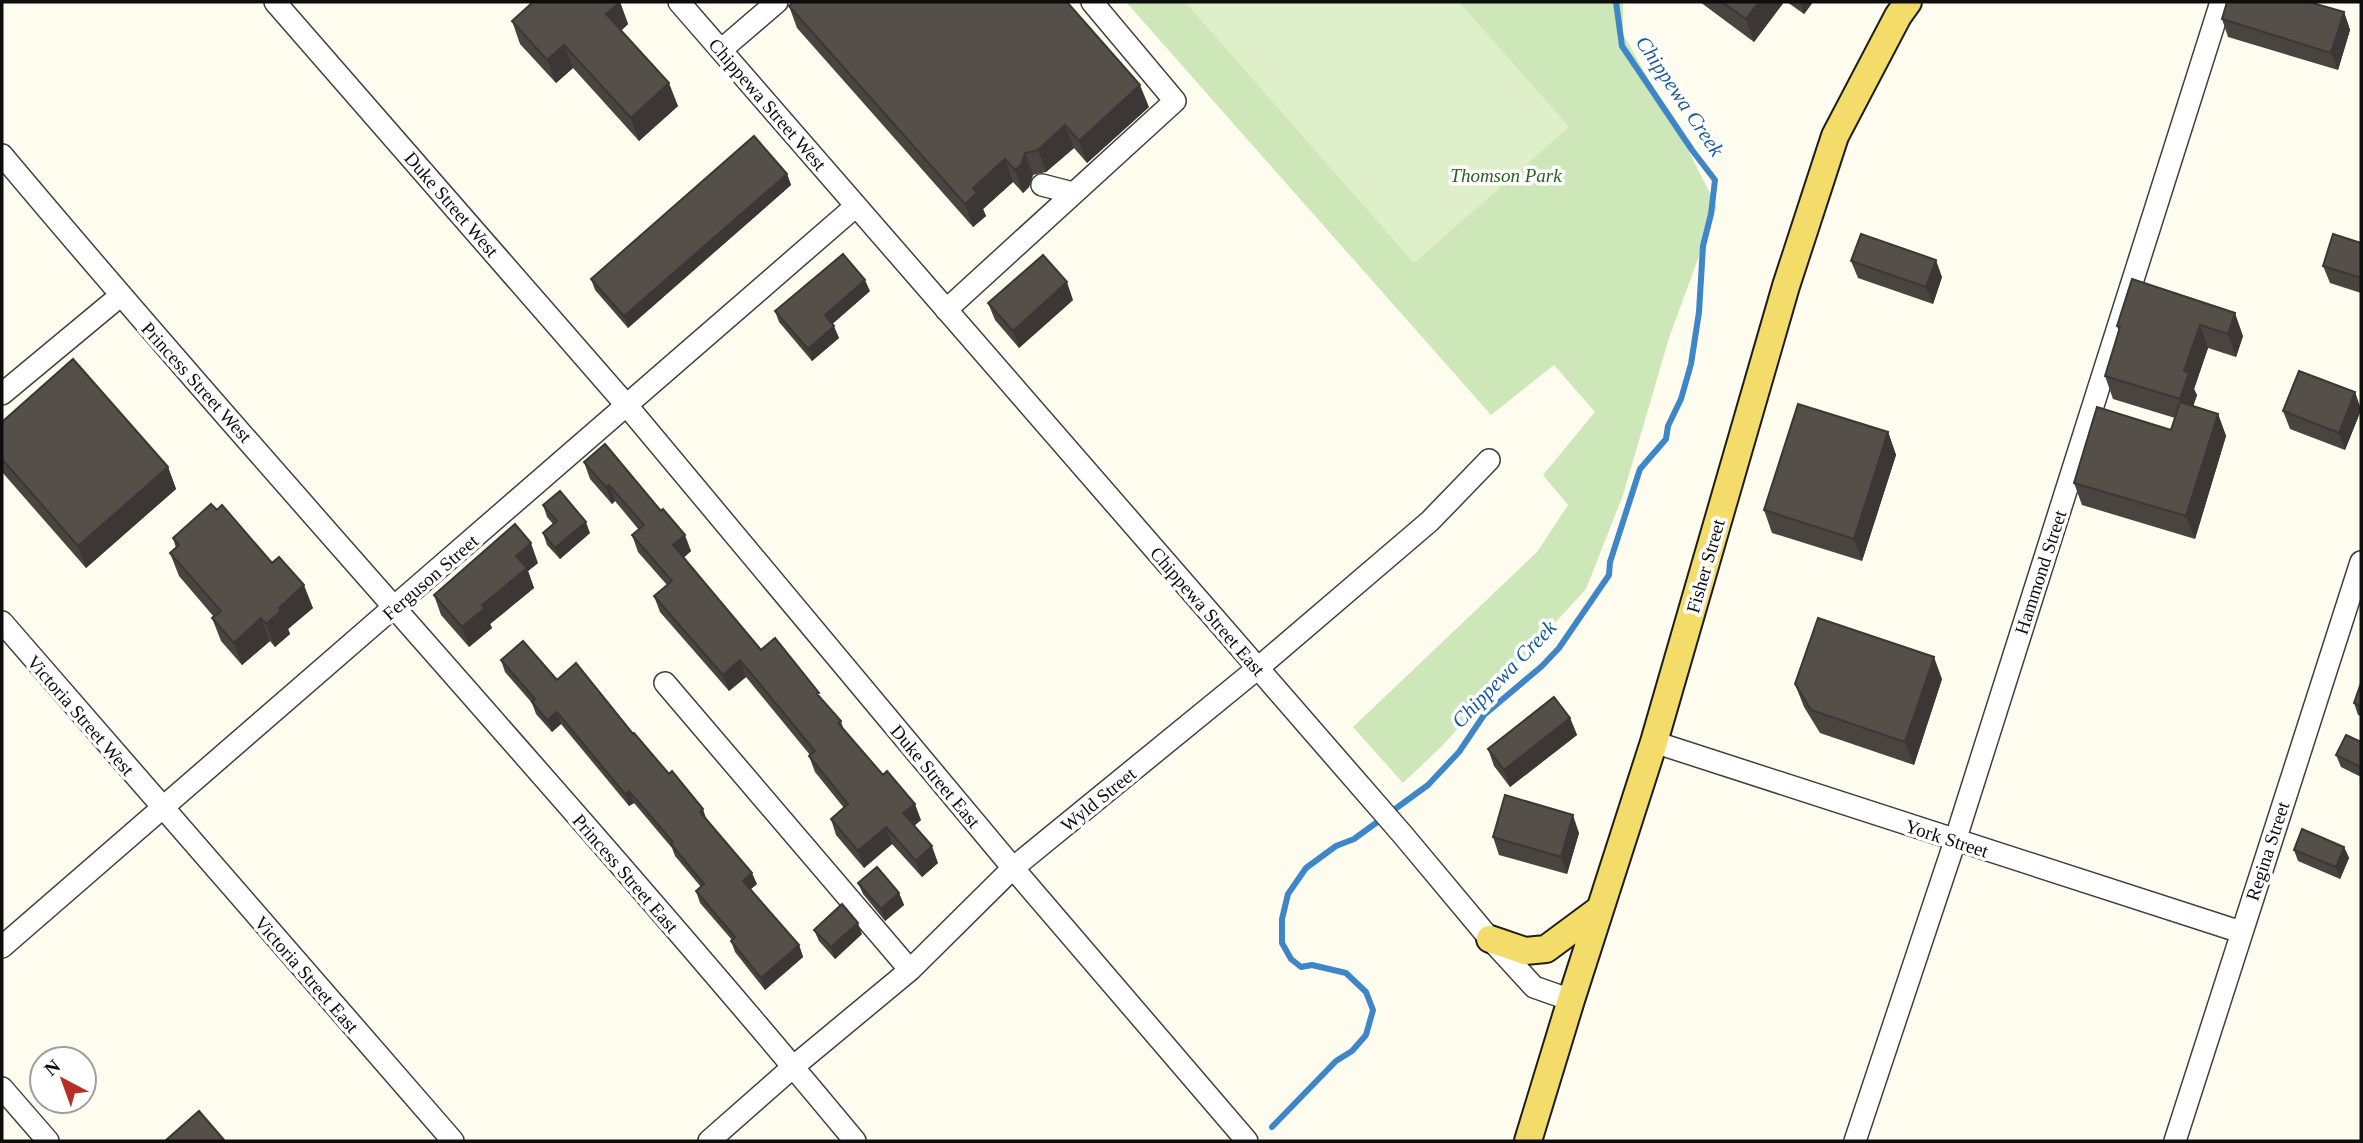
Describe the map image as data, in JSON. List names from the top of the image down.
{
  "streets": {
    "main road": ["Fisher Street"],
    "street": [
      "Chippewa Street West",
      "Duke Street West",
      "Princess Street West",
      "Hammond Street",
      "Ferguson Street",
      "Chippewa Street East",
      "Victoria Street West",
      "Duke Street East",
      "Wyld Street",
      "York Street",
      "Regina Street",
      "Princess Street East",
      "Victoria Street East"
    ]
  },
  "crossings": [
    ["Chippewa Street West", "Ferguson Street"],
    ["Chippewa Street West", "Chippewa Street East"],
    ["Duke Street West", "Ferguson Street"],
    ["Duke Street West", "Duke Street East"],
    ["Princess Street West", "Ferguson Street"],
    ["Princess Street West", "Princess Street East"],
    ["Fisher Street", "Chippewa Street East"],
    ["Fisher Street", "York Street"],
    ["Hammond Street", "York Street"],
    ["Ferguson Street", "Chippewa Street East"],
    ["Ferguson Street", "Victoria Street West"],
    ["Ferguson Street", "Duke Street East"],
    ["Ferguson Street", "Princess Street East"],
    ["Ferguson Street", "Victoria Street East"],
    ["Chippewa Street East", "Wyld Street"],
    ["Victoria Street West", "Victoria Street East"],
    ["Duke Street East", "Wyld Street"],
    ["Wyld Street", "Princess Street East"],
    ["York Street", "Regina Street"]
  ],
  "water": ["Chippewa Creek"],
  "parks": ["Thomson Park"],
  "north": "top left"
}
